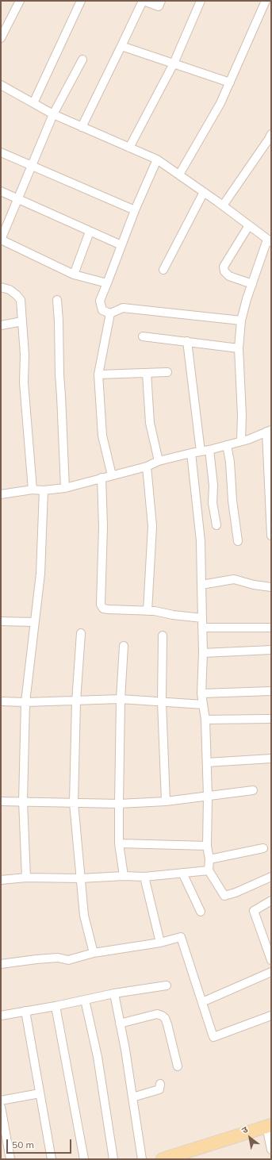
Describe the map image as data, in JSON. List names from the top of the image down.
{
  "scale_bar": "50 m",
  "north": "top left"
}
